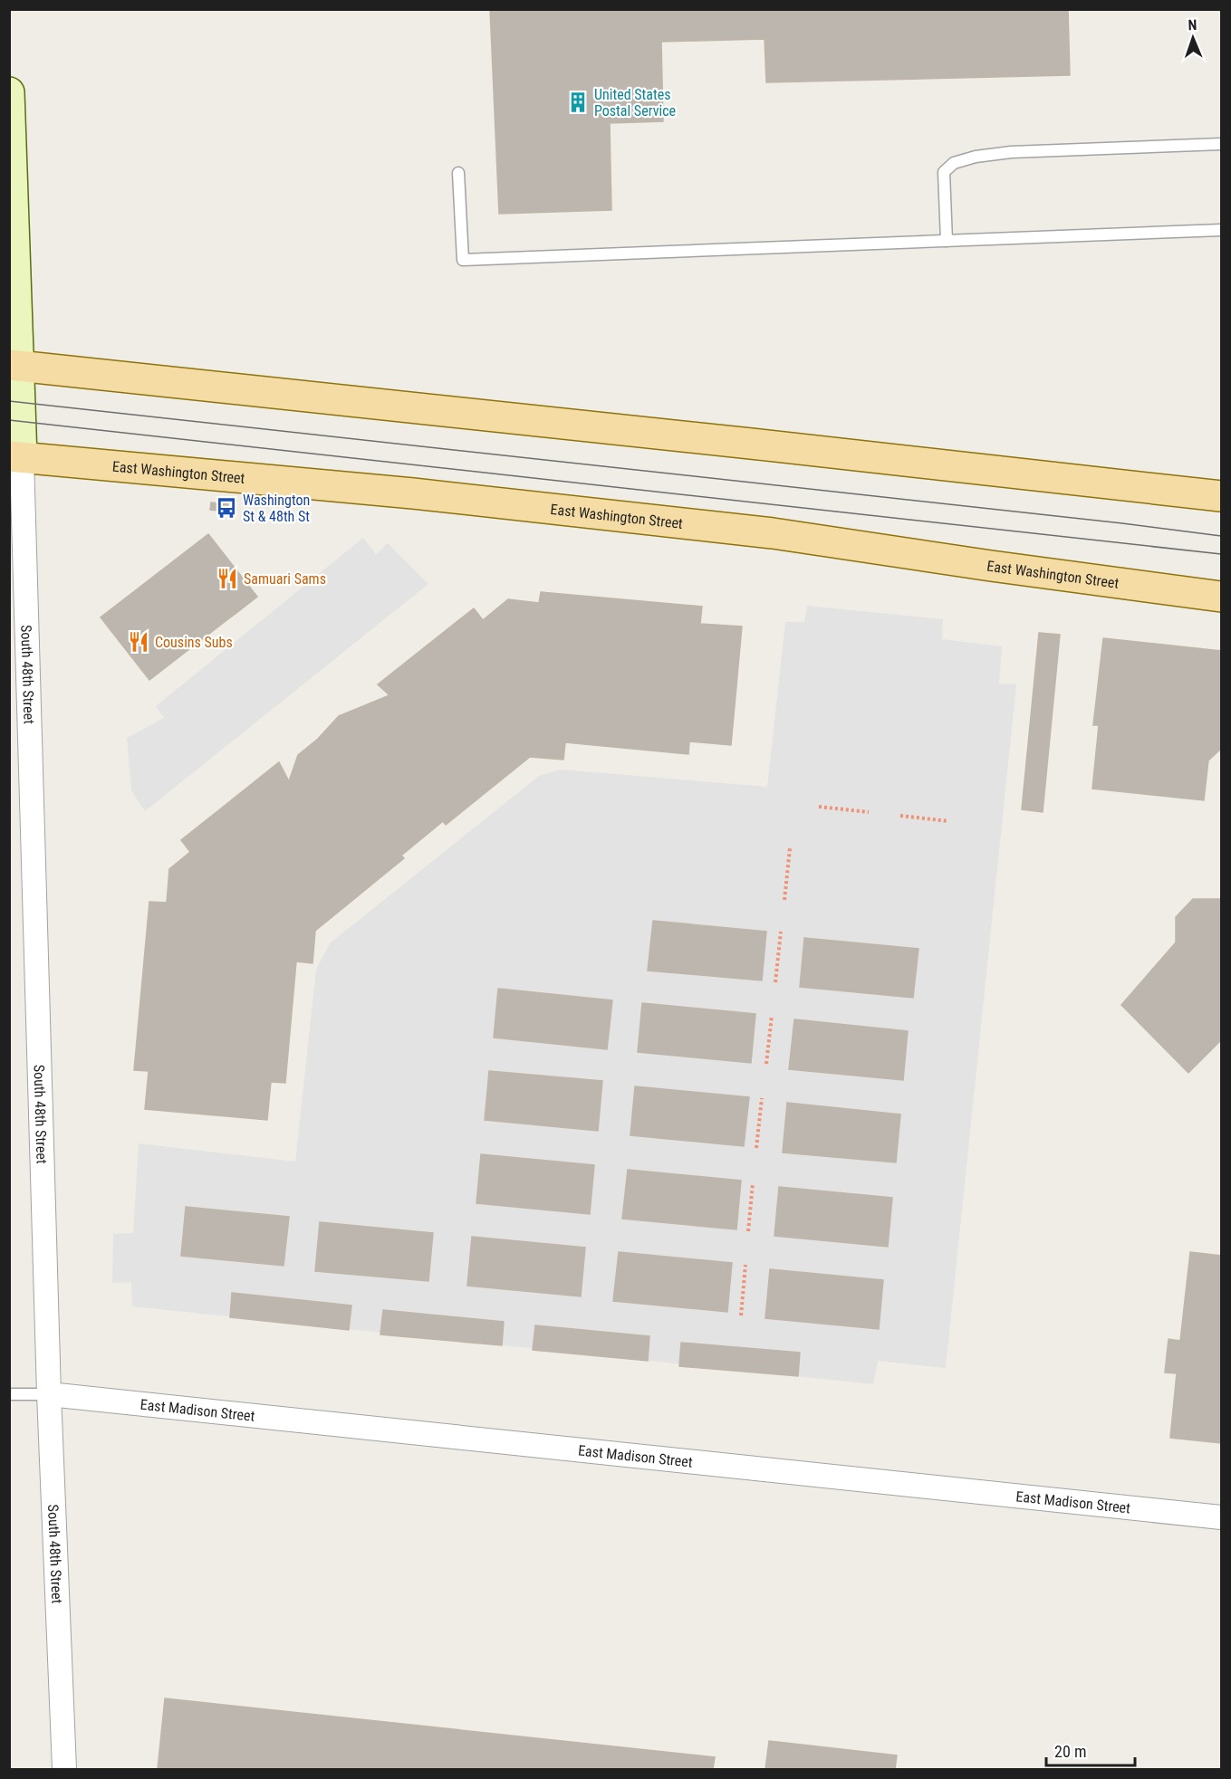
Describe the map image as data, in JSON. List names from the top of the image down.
{
  "streets": {
    "main road": ["East Washington Street"],
    "street": ["South 48th Street", "East Madison Street"]
  },
  "crossings": [
    ["East Washington Street", "South 48th Street"],
    ["South 48th Street", "East Madison Street"]
  ],
  "places": {
    "building": ["United States Postal Service"],
    "bus stop": ["Washington St & 48th St"],
    "restaurant": ["Samuari Sams", "Cousins Subs"]
  },
  "scale_bar": "20 m",
  "north": "top"
}
